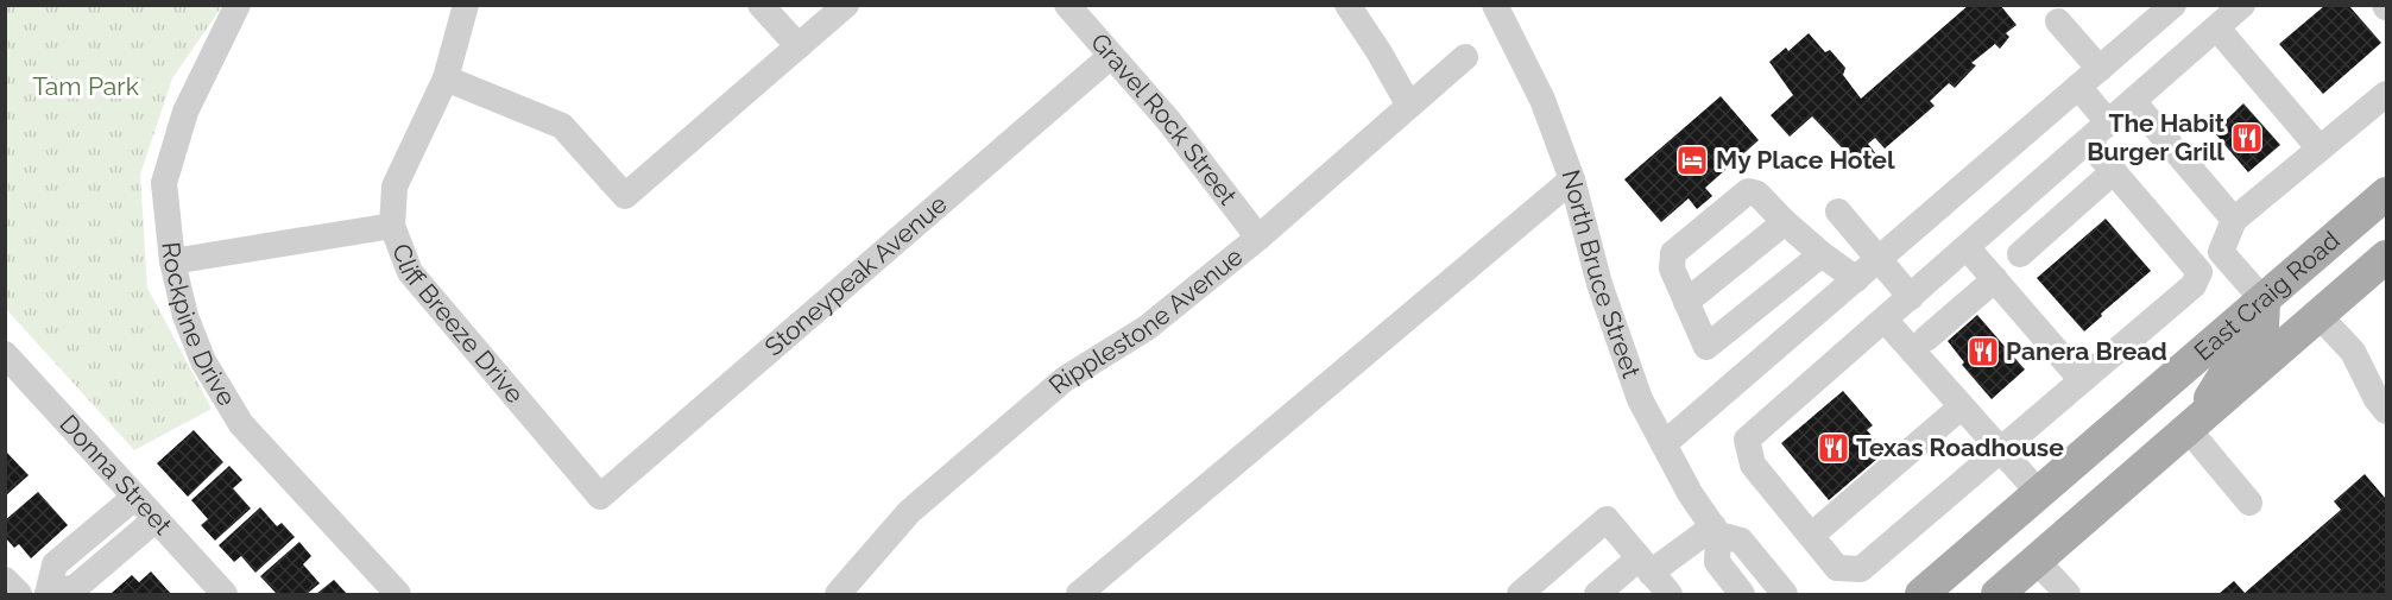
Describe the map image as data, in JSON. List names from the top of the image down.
{
  "streets": {
    "main road": ["East Craig Road"],
    "street": [
      "Gravel Rock Street",
      "North Bruce Street",
      "Stoneypeak Avenue",
      "Cliff Breeze Drive",
      "Ripplestone Avenue",
      "Rockpine Drive",
      "Donna Street"
    ]
  },
  "crossings": [
    ["Gravel Rock Street", "Stoneypeak Avenue"],
    ["Gravel Rock Street", "Ripplestone Avenue"],
    ["Stoneypeak Avenue", "Cliff Breeze Drive"]
  ],
  "parks": ["Tam Park"],
  "places": {
    "restaurant": ["The Habit Burger Grill", "Panera Bread", "Texas Roadhouse"],
    "hotel": ["My Place Hotel"]
  }
}
